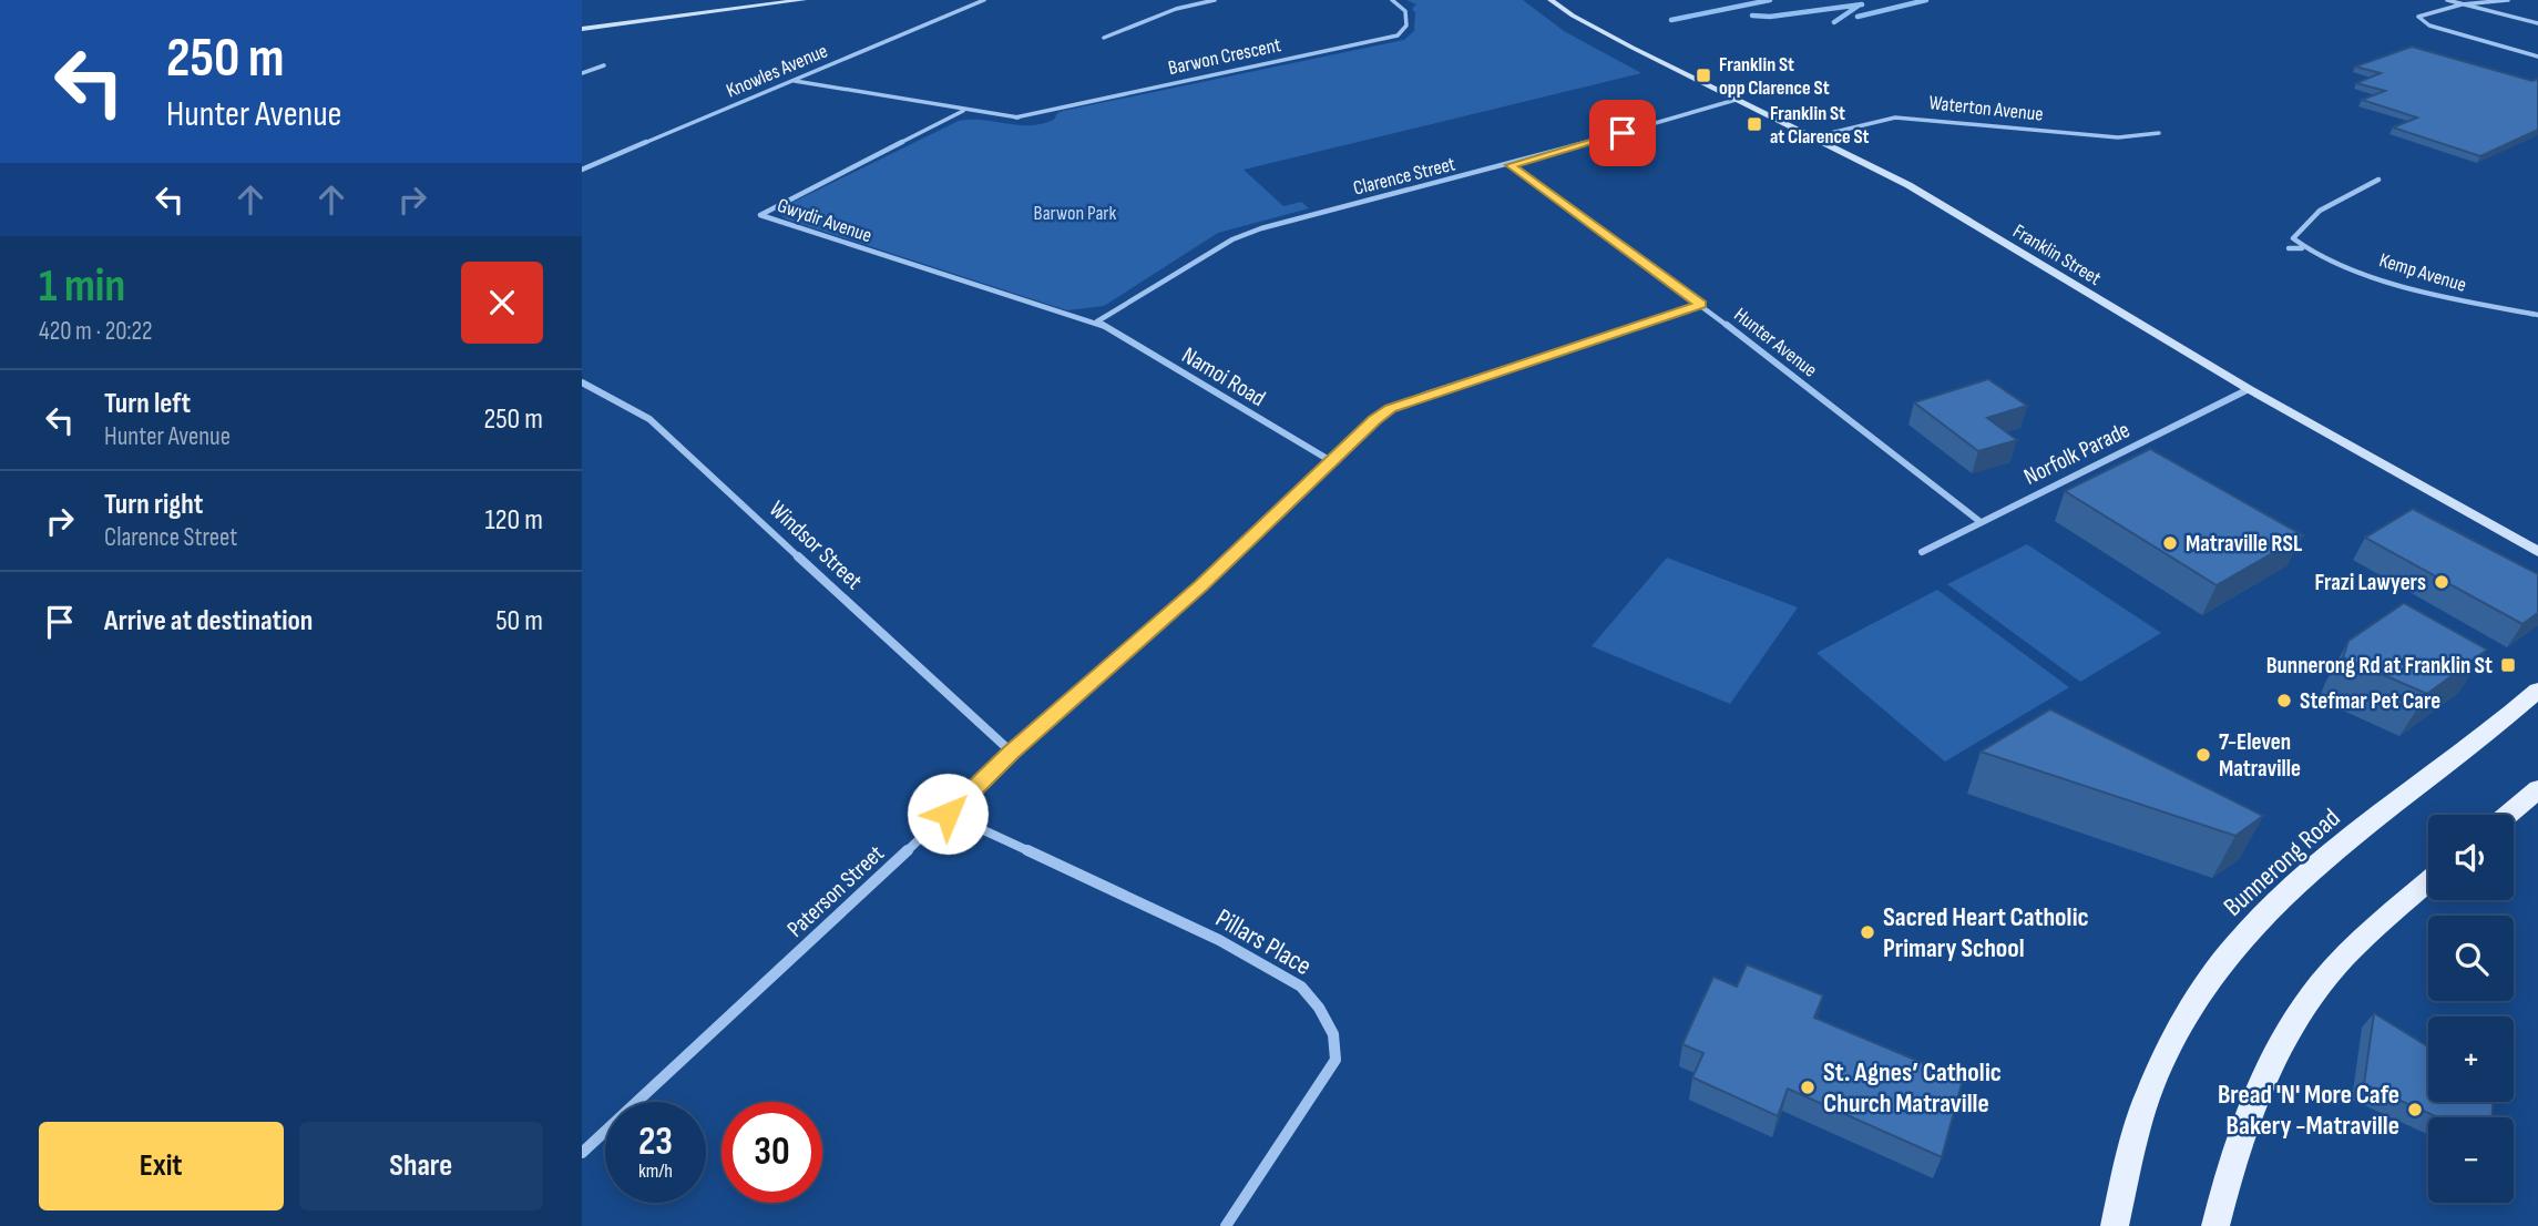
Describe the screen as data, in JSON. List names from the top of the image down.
{
  "streets": {
    "main road": ["Bunnerong Road"],
    "street": [
      "Barwon Crescent",
      "Knowles Avenue",
      "Waterton Avenue",
      "Clarence Street",
      "Gwydir Avenue",
      "Franklin Street",
      "Kemp Avenue",
      "Hunter Avenue",
      "Namoi Road",
      "Norfolk Parade",
      "Windsor Street",
      "Paterson Street",
      "Pillars Place"
    ]
  },
  "crossings": [
    ["Barwon Crescent", "Knowles Avenue"],
    ["Barwon Crescent", "Gwydir Avenue"],
    ["Waterton Avenue", "Franklin Street"],
    ["Clarence Street", "Gwydir Avenue"],
    ["Clarence Street", "Franklin Street"],
    ["Clarence Street", "Hunter Avenue"],
    ["Clarence Street", "Namoi Road"],
    ["Gwydir Avenue", "Namoi Road"],
    ["Franklin Street", "Norfolk Parade"],
    ["Hunter Avenue", "Norfolk Parade"],
    ["Hunter Avenue", "Paterson Street"],
    ["Namoi Road", "Paterson Street"],
    ["Windsor Street", "Paterson Street"],
    ["Paterson Street", "Pillars Place"]
  ],
  "parks": ["Barwon Park"],
  "places": {
    "transit": ["Franklin St opp Clarence St", "Franklin St at Clarence St", "Bunnerong Rd at Franklin St"],
    "other": [
      "Matraville RSL",
      "Frazi Lawyers",
      "Stefmar Pet Care",
      "7-Eleven Matraville",
      "Sacred Heart Catholic Primary School",
      "St. Agnes’ Catholic Church Matraville",
      "Bread 'N' More Cafe Bakery -Matraville"
    ]
  },
  "page": {
    "turn": ["250 m", "Hunter Avenue"],
    "heading": ["1 min", "420 m · 20:22"],
    "list": [
      {
        "name": "Turn left",
        "note": "Hunter Avenue",
        "value": "250 m"
      },
      {
        "name": "Turn right",
        "note": "Clarence Street",
        "value": "120 m"
      },
      {
        "name": "Arrive at destination",
        "value": "50 m"
      }
    ],
    "map_buttons": ["+", "−"],
    "speed": "23 km/h",
    "limit": "30",
    "buttons": ["Exit", "Share"]
  }
}
